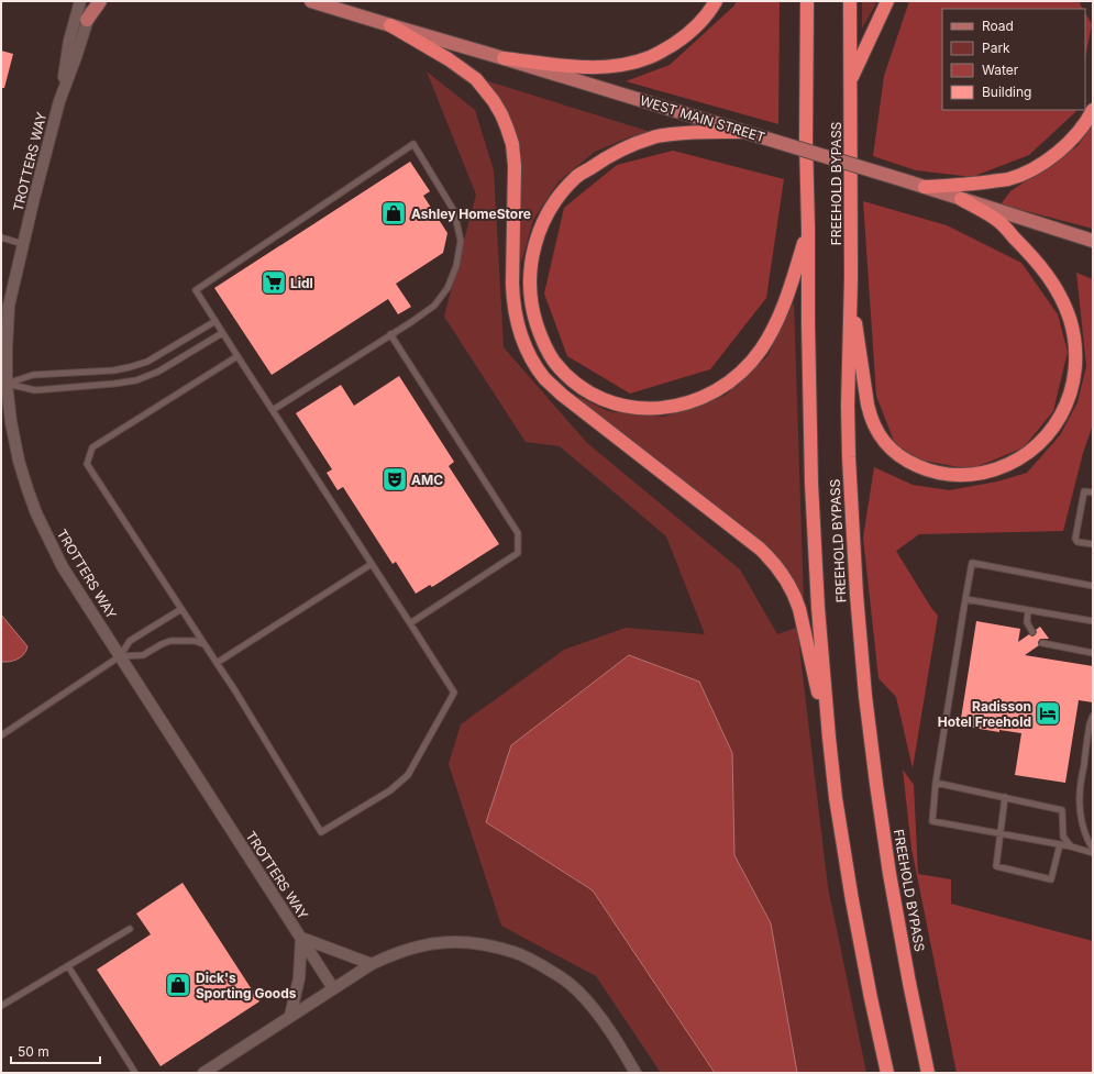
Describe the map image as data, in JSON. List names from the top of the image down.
{
  "streets": {
    "highway": ["FREEHOLD BYPASS"],
    "main road": ["WEST MAIN STREET"],
    "street": ["TROTTERS WAY"]
  },
  "places": {
    "shop": ["Ashley HomeStore", "Dick's Sporting Goods"],
    "supermarket": ["Lidl"],
    "theatre": ["AMC"],
    "hotel": ["Radisson Hotel Freehold"]
  },
  "legend": [
    "Road",
    "Park",
    "Water",
    "Building"
  ],
  "scale_bar": "50 m"
}
